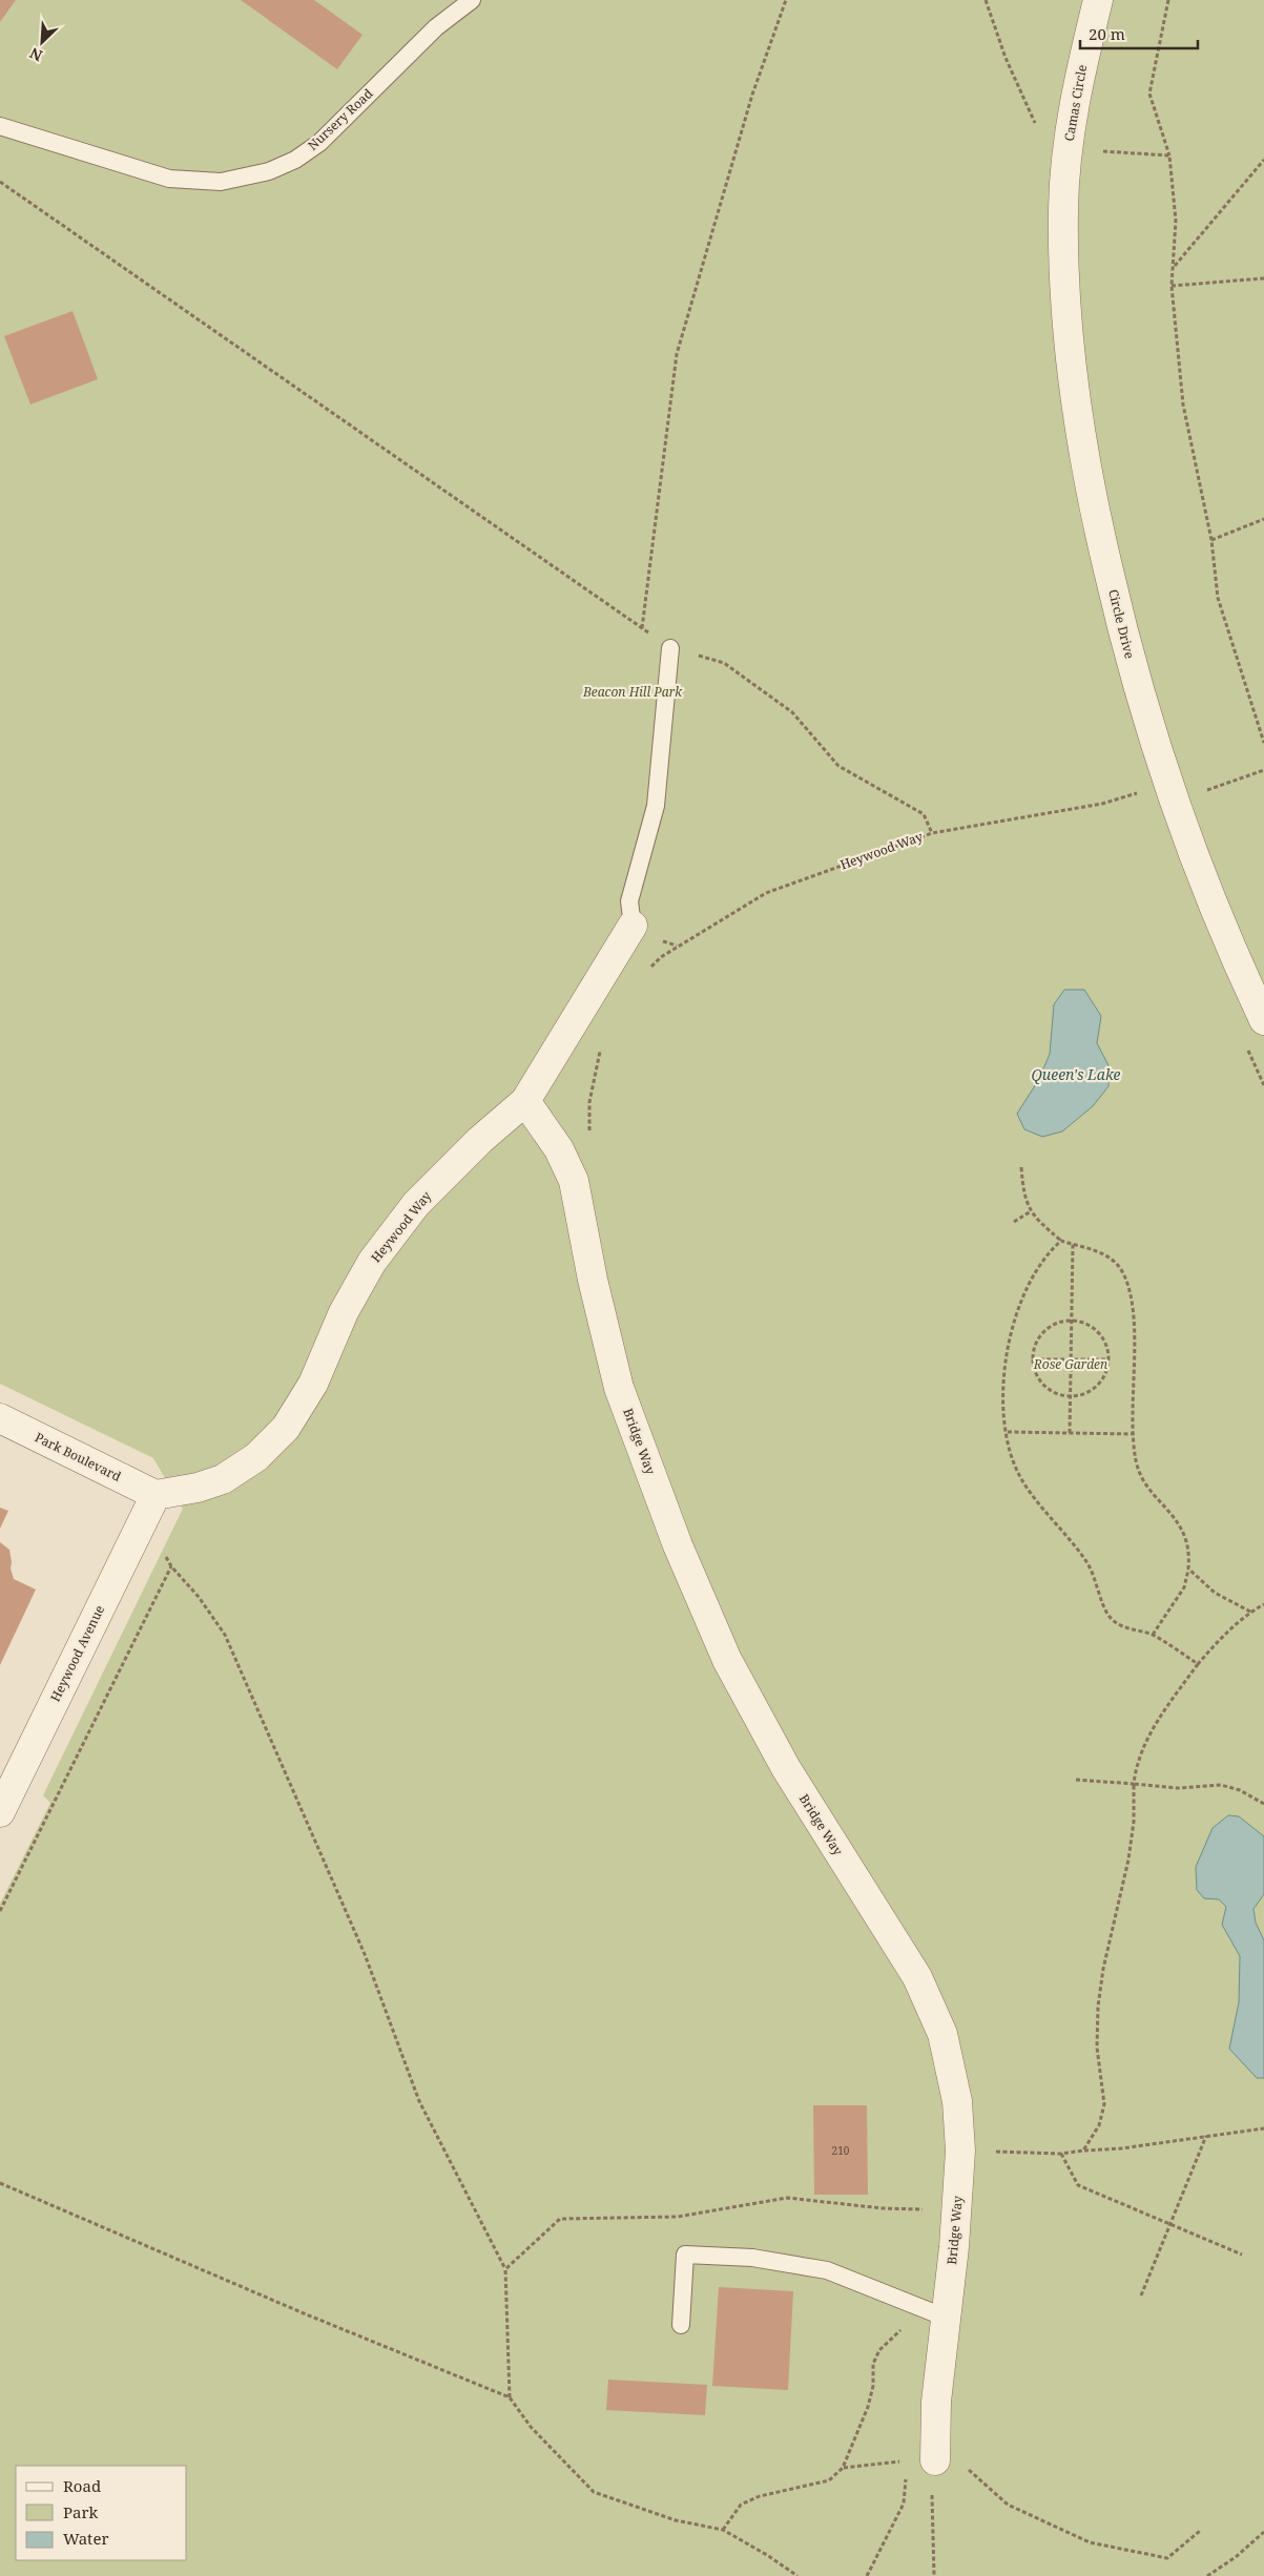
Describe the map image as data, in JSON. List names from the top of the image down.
{
  "streets": {
    "street": [
      "Camas Circle",
      "Circle Drive",
      "Heywood Way",
      "Bridge Way",
      "Park Boulevard",
      "Heywood Avenue"
    ],
    "lane": ["Nursery Road"]
  },
  "crossings": [
    ["Camas Circle", "Circle Drive"],
    ["Heywood Way", "Bridge Way"],
    ["Heywood Way", "Park Boulevard"],
    ["Heywood Way", "Heywood Avenue"],
    ["Park Boulevard", "Heywood Avenue"]
  ],
  "water": ["Queen's Lake"],
  "parks": ["Beacon Hill Park", "Rose Garden"],
  "house_numbers": ["210"],
  "legend": ["Road", "Park", "Water"],
  "scale_bar": "20 m",
  "north": "bottom left"
}
